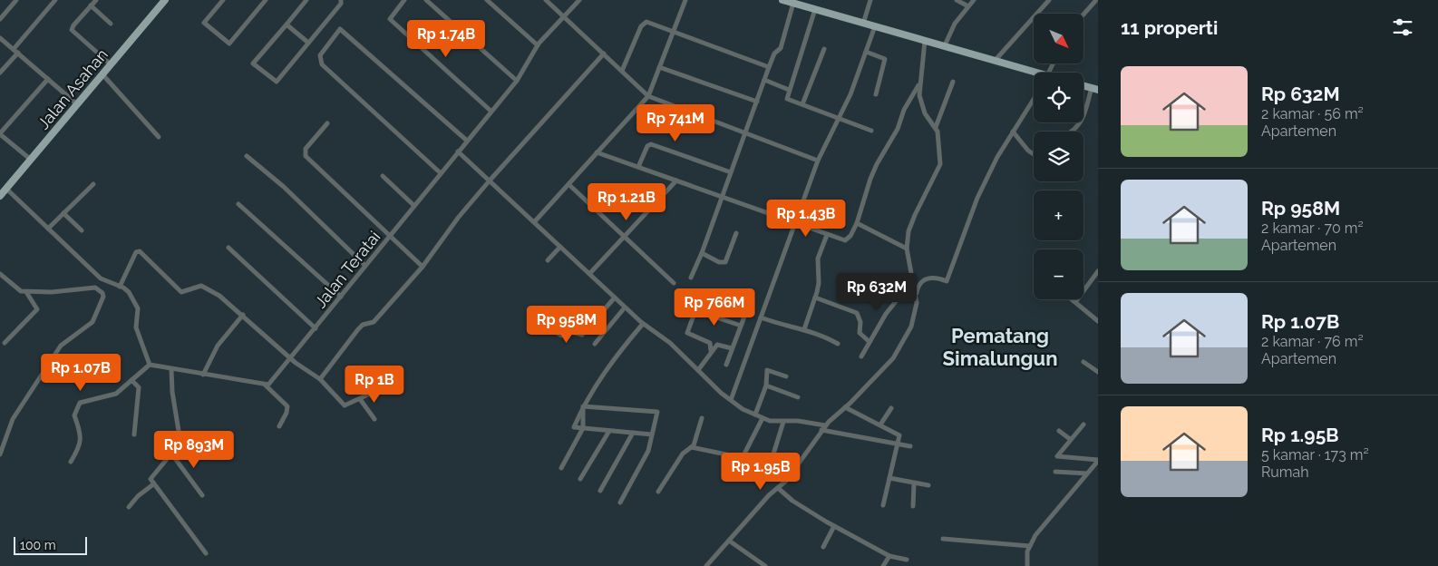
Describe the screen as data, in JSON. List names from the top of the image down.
{
  "streets": {
    "main road": ["Jalan Asahan"],
    "street": ["Jalan Teratai"]
  },
  "districts": ["Pematang Simalungun"],
  "scale_bar": "100 m",
  "north": "bottom right",
  "page": {
    "heading": "11 properti",
    "map_buttons": ["+", "−"],
    "price": [
      "Rp 1.74B",
      "Rp 741M",
      "Rp 1.21B",
      "Rp 1.43B",
      "Rp 632M",
      "Rp 766M",
      "Rp 958M",
      "Rp 1.07B",
      "Rp 1B",
      "Rp 893M",
      "Rp 1.95B"
    ],
    "list": [
      {
        "name": "Rp 632M",
        "note": "2 kamar · 56 m² · Apartemen"
      },
      {
        "name": "Rp 958M",
        "note": "2 kamar · 70 m² · Apartemen"
      },
      {
        "name": "Rp 1.07B",
        "note": "2 kamar · 76 m² · Apartemen"
      },
      {
        "name": "Rp 1.95B",
        "note": "5 kamar · 173 m² · Rumah"
      }
    ],
    "scale": "100 m"
  }
}
